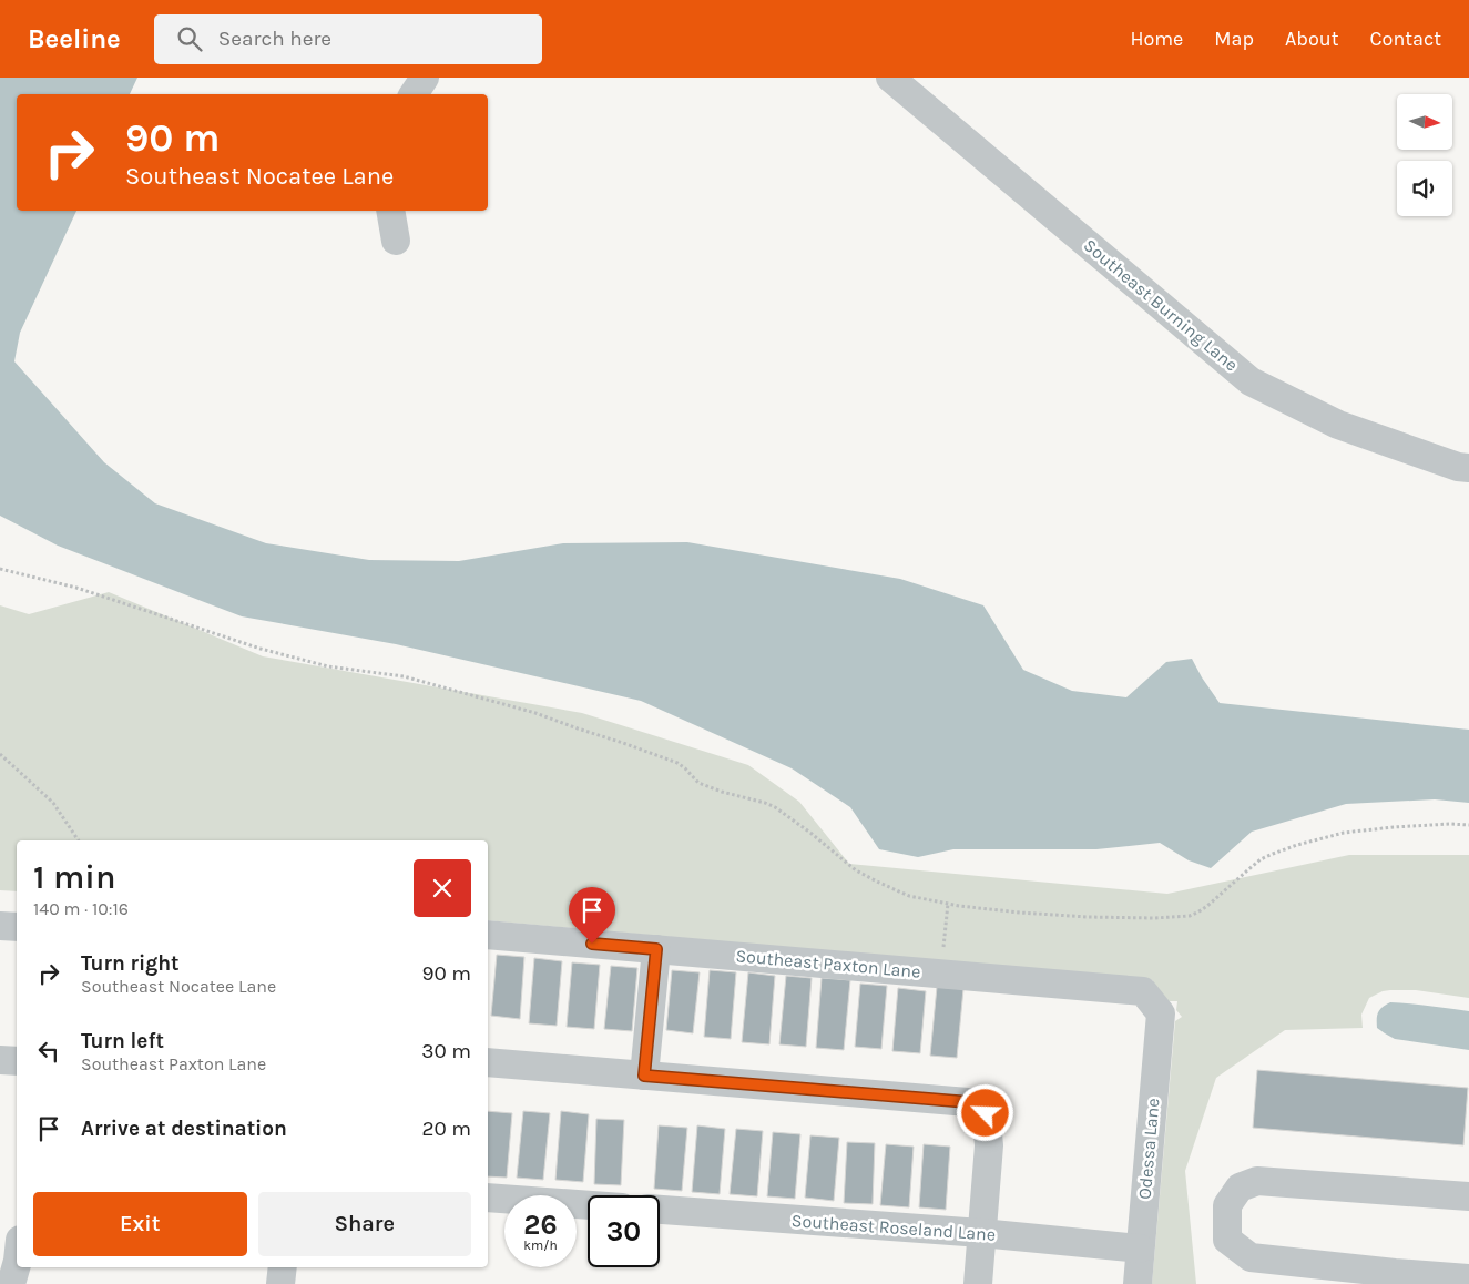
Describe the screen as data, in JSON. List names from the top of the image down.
{
  "streets": {
    "street": [
      "Southeast Burning Lane",
      "Southeast Paxton Lane",
      "Odessa Lane",
      "Southeast Roseland Lane"
    ]
  },
  "crossings": [
    ["Southeast Paxton Lane", "Odessa Lane"],
    ["Odessa Lane", "Southeast Roseland Lane"]
  ],
  "north": "right",
  "page": {
    "header": "Beeline",
    "search": "Search here",
    "nav": [
      "Home",
      "Map",
      "About",
      "Contact"
    ],
    "turn": ["90 m", "Southeast Nocatee Lane"],
    "heading": ["1 min", "140 m · 10:16"],
    "list": [
      {
        "name": "Turn right",
        "note": "Southeast Nocatee Lane",
        "value": "90 m"
      },
      {
        "name": "Turn left",
        "note": "Southeast Paxton Lane",
        "value": "30 m"
      },
      {
        "name": "Arrive at destination",
        "value": "20 m"
      }
    ],
    "buttons": ["Exit", "Share"],
    "speed": "26 km/h",
    "limit": "30"
  }
}
